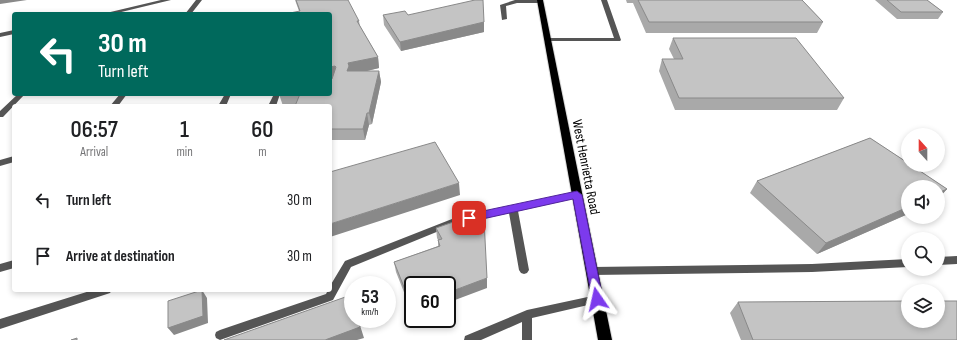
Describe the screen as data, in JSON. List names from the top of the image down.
{
  "streets": {
    "main road": ["West Henrietta Road"]
  },
  "north": "top",
  "page": {
    "turn": ["30 m", "Turn left"],
    "eta": [
      "06:57",
      "Arrival",
      "1",
      "min",
      "60",
      "m"
    ],
    "list": [
      {
        "name": "Turn left",
        "value": "30 m"
      },
      {
        "name": "Arrive at destination",
        "value": "30 m"
      }
    ],
    "speed": "53 km/h",
    "limit": "60"
  }
}
